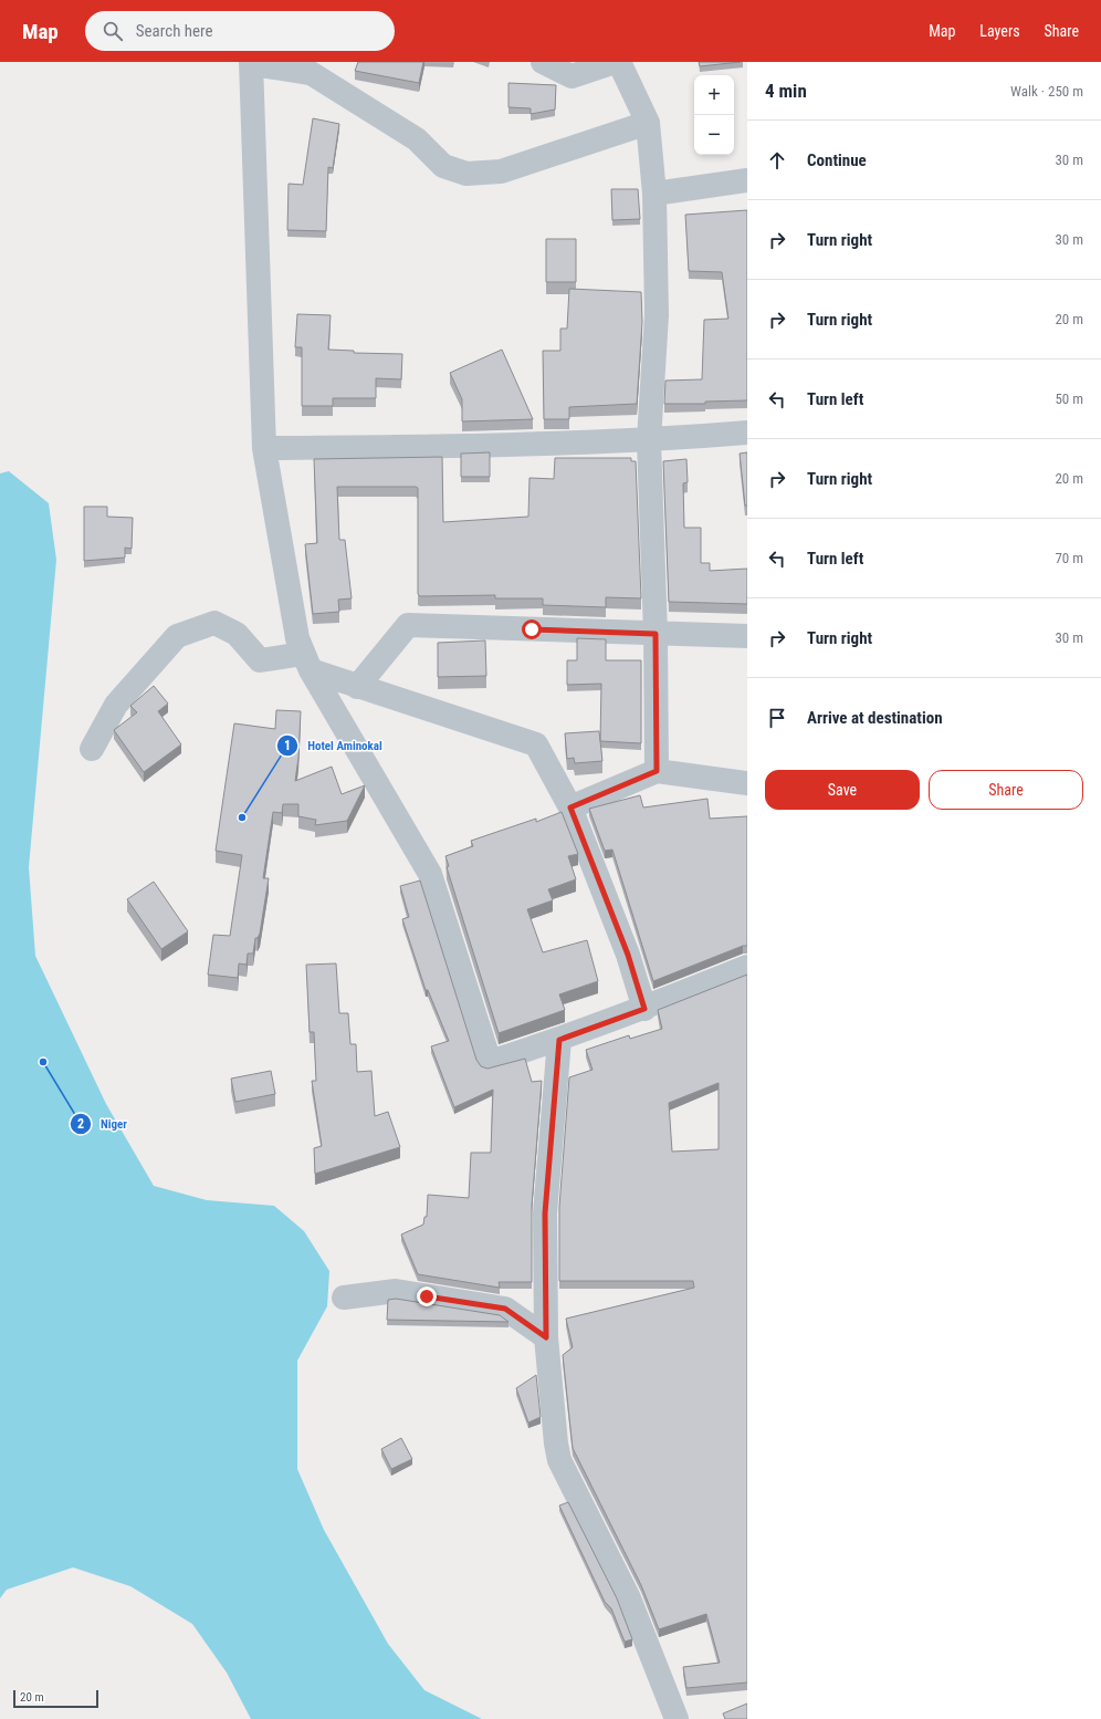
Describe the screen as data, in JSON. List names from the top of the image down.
{
  "places": ["Hotel Aminokal", "Niger"],
  "scale_bar": "20 m",
  "page": {
    "header": "Map",
    "search": "Search here",
    "nav": ["Map", "Layers", "Share"],
    "heading": ["4 min", "Walk · 250 m"],
    "map_buttons": ["+", "−"],
    "list": [
      ["Continue", "30 m"],
      ["Turn right", "30 m"],
      ["Turn right", "20 m"],
      ["Turn left", "50 m"],
      ["Turn right", "20 m"],
      ["Turn left", "70 m"],
      ["Turn right", "30 m"],
      "Arrive at destination"
    ],
    "buttons": ["Save", "Share"],
    "scale": "20 m"
  }
}
